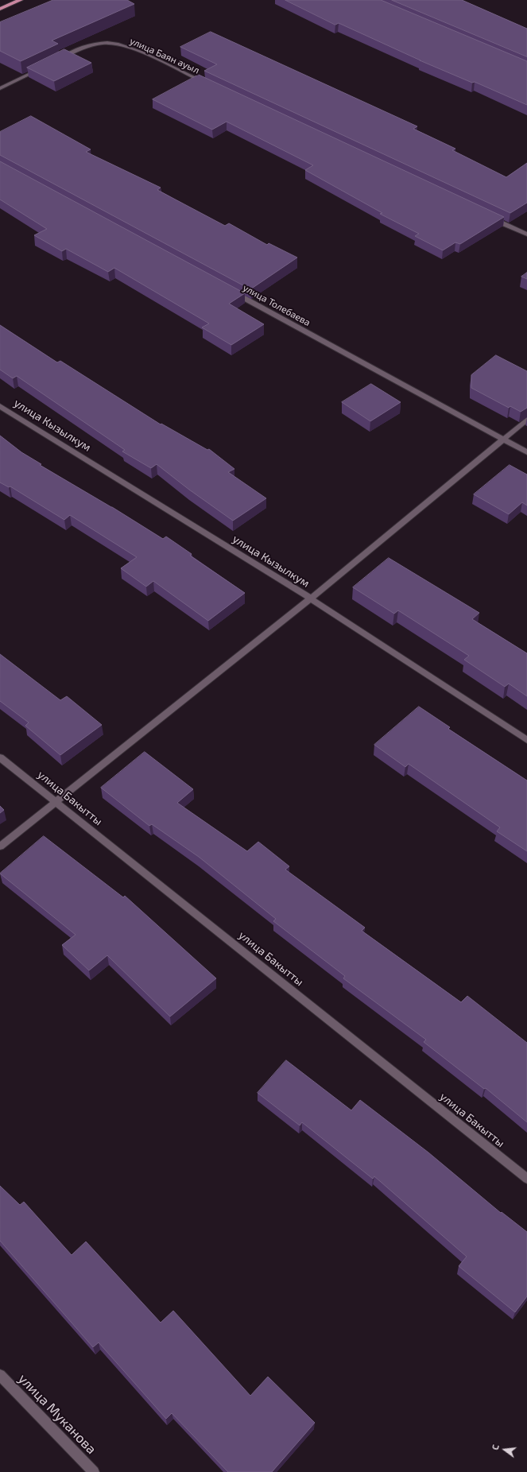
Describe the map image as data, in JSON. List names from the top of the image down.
{
  "streets": {
    "street": [
      "улица Баян ауыл",
      "улица Толебаева",
      "улица Кызылкум",
      "улица Бакытты",
      "улица Муканова"
    ]
  },
  "north": "left"
}
